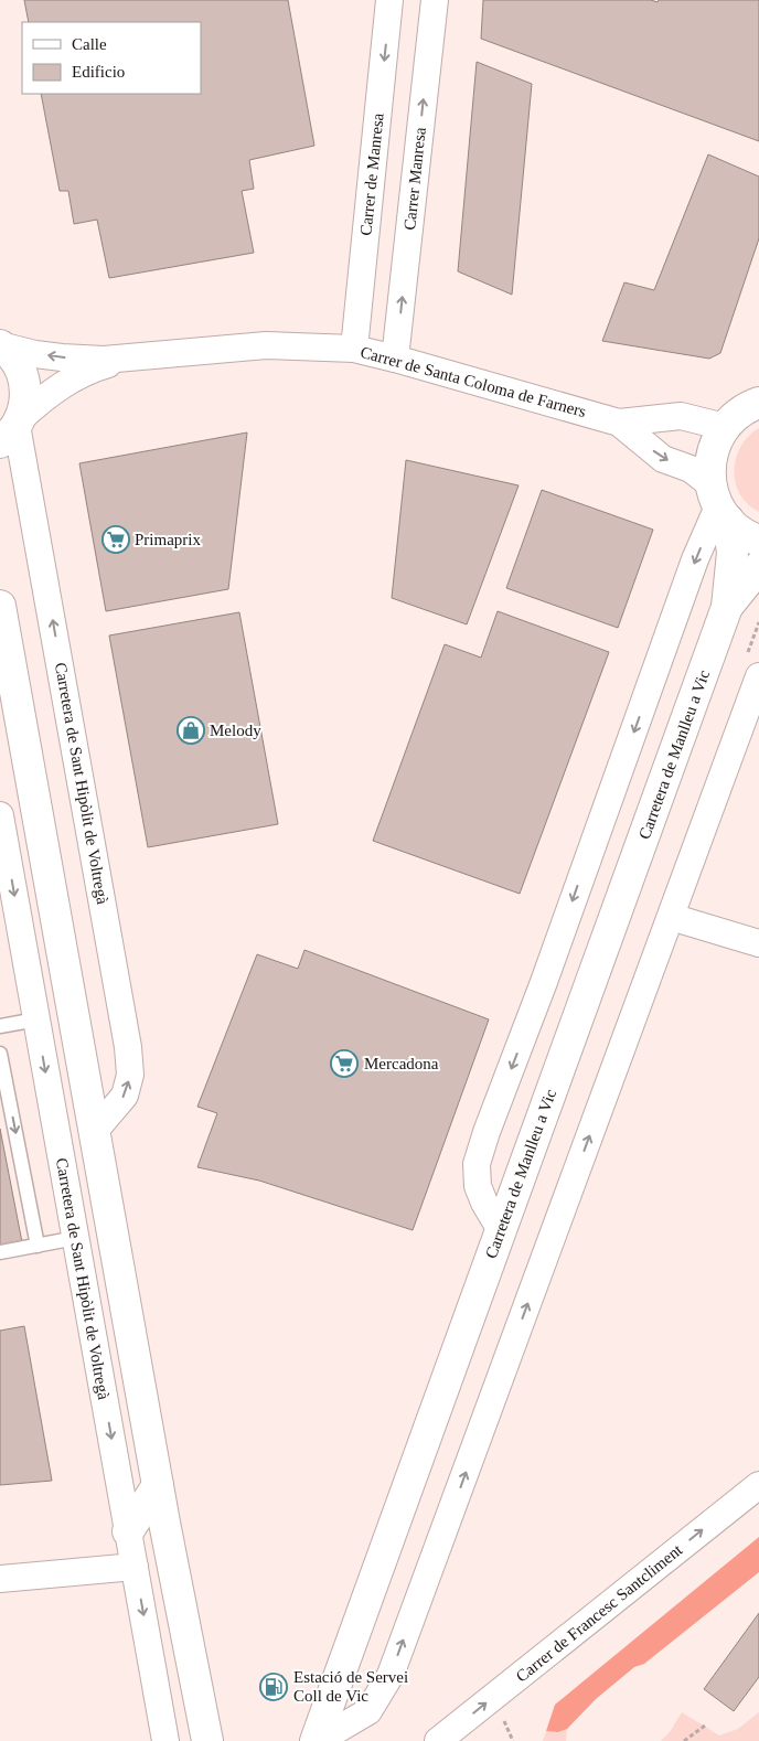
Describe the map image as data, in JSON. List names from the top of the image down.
{
  "streets": {
    "street": [
      "Carrer de Manresa",
      "Carrer Manresa",
      "Carrer de Santa Coloma de Farners",
      "Carretera de Manlleu a Vic",
      "Carretera de Sant Hipòlit de Voltregà",
      "Carrer de Francesc Santcliment"
    ]
  },
  "crossings": [
    ["Carrer de Manresa", "Carrer de Santa Coloma de Farners"],
    ["Carrer Manresa", "Carrer de Santa Coloma de Farners"],
    ["Carrer de Santa Coloma de Farners", "Carretera de Manlleu a Vic"],
    ["Carrer de Santa Coloma de Farners", "Carretera de Sant Hipòlit de Voltregà"]
  ],
  "one_way": ["Carrer de Manresa", "Carrer Manresa", "Carrer de Francesc Santcliment"],
  "places": {
    "supermarket": ["Primaprix", "Mercadona"],
    "shop": ["Melody"],
    "fuel station": ["Estació de Servei Coll de Vic"]
  },
  "legend": ["Calle", "Edificio"]
}
